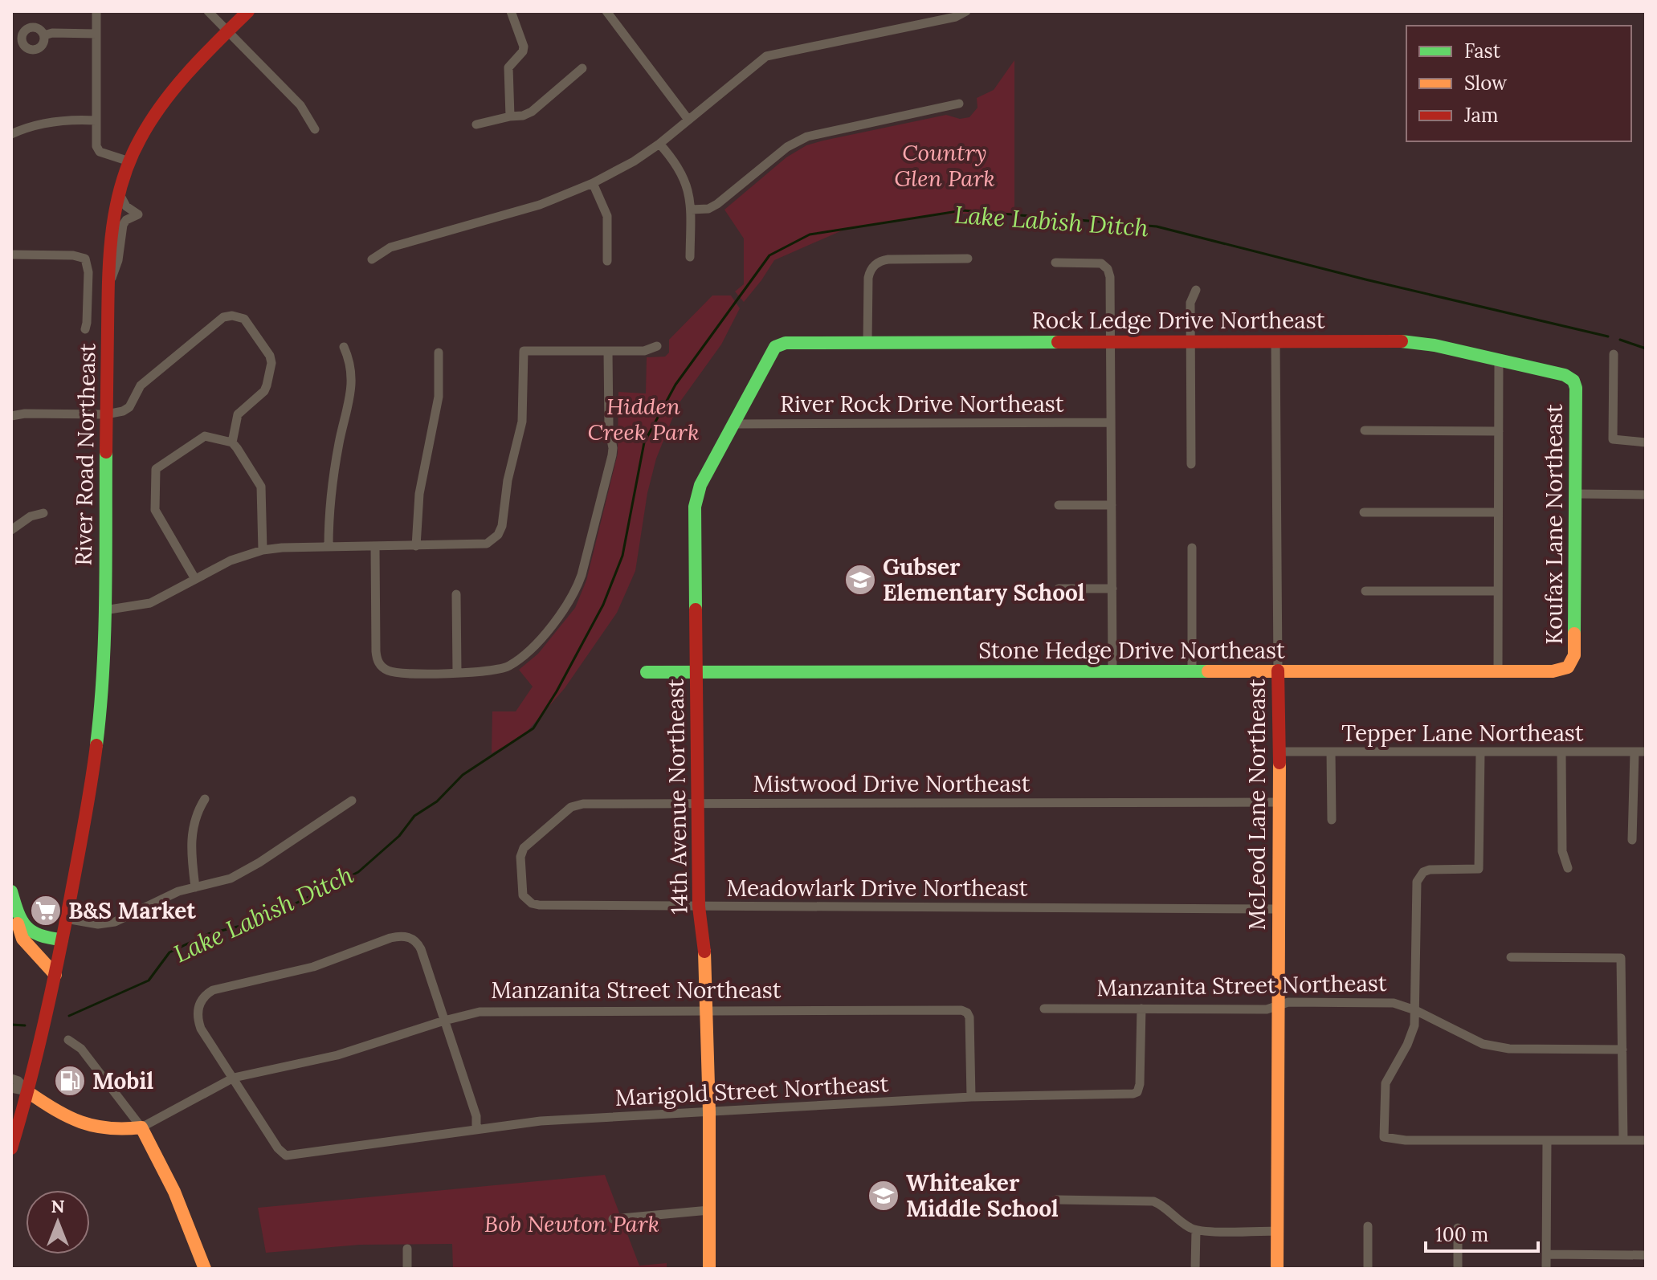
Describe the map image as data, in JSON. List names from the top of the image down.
{
  "streets": {
    "street": [
      "Rock Ledge Drive Northeast",
      "River Rock Drive Northeast",
      "River Road Northeast",
      "Koufax Lane Northeast",
      "Stone Hedge Drive Northeast",
      "Tepper Lane Northeast",
      "Mistwood Drive Northeast",
      "14th Avenue Northeast",
      "McLeod Lane Northeast",
      "Meadowlark Drive Northeast",
      "Manzanita Street Northeast",
      "Marigold Street Northeast"
    ]
  },
  "crossings": [
    ["Rock Ledge Drive Northeast", "Koufax Lane Northeast"],
    ["Rock Ledge Drive Northeast", "14th Avenue Northeast"],
    ["Rock Ledge Drive Northeast", "McLeod Lane Northeast"],
    ["River Rock Drive Northeast", "14th Avenue Northeast"],
    ["River Road Northeast", "Manzanita Street Northeast"],
    ["Koufax Lane Northeast", "Stone Hedge Drive Northeast"],
    ["Stone Hedge Drive Northeast", "14th Avenue Northeast"],
    ["Stone Hedge Drive Northeast", "McLeod Lane Northeast"],
    ["Tepper Lane Northeast", "McLeod Lane Northeast"],
    ["Mistwood Drive Northeast", "14th Avenue Northeast"],
    ["Mistwood Drive Northeast", "McLeod Lane Northeast"],
    ["Mistwood Drive Northeast", "Meadowlark Drive Northeast"],
    ["14th Avenue Northeast", "Meadowlark Drive Northeast"],
    ["14th Avenue Northeast", "Manzanita Street Northeast"],
    ["14th Avenue Northeast", "Marigold Street Northeast"],
    ["McLeod Lane Northeast", "Meadowlark Drive Northeast"],
    ["McLeod Lane Northeast", "Manzanita Street Northeast"],
    ["Manzanita Street Northeast", "Marigold Street Northeast"]
  ],
  "water": ["Lake Labish Ditch"],
  "parks": ["Country Glen Park", "Hidden Creek Park", "Bob Newton Park"],
  "places": {
    "school or university": ["Gubser Elementary School", "Whiteaker Middle School"],
    "supermarket": ["B&S Market"],
    "fuel station": ["Mobil"]
  },
  "legend": ["Fast", "Slow", "Jam"],
  "scale_bar": "100 m",
  "north": "top"
}
